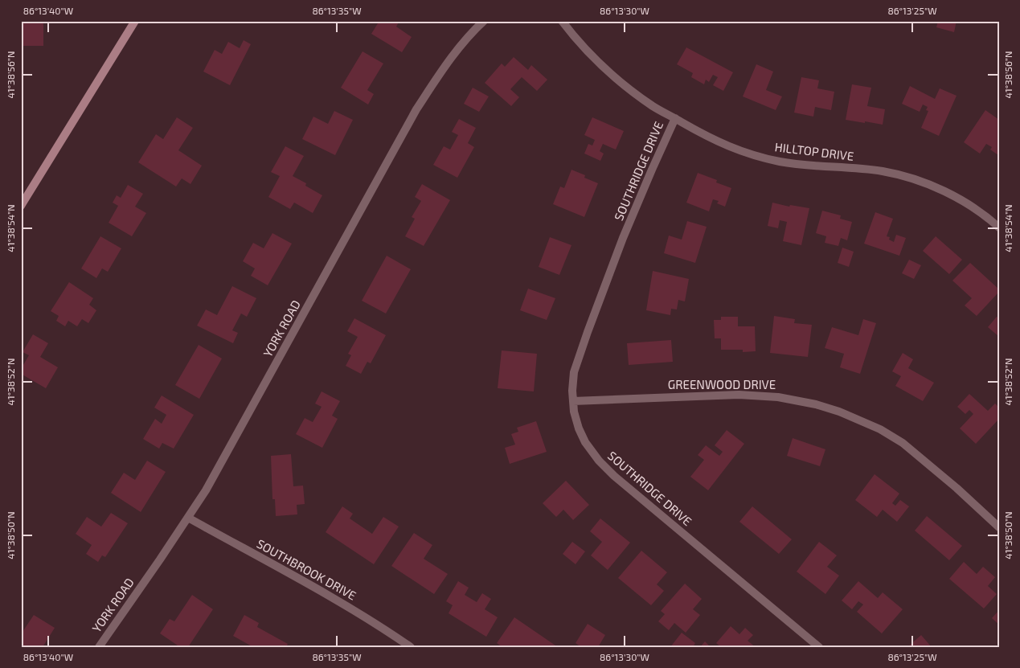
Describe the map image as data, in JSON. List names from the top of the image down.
{
  "streets": {
    "street": [
      "HILLTOP DRIVE",
      "SOUTHRIDGE DRIVE",
      "YORK ROAD",
      "GREENWOOD DRIVE",
      "SOUTHBROOK DRIVE"
    ]
  },
  "crossings": [
    ["HILLTOP DRIVE", "SOUTHRIDGE DRIVE"],
    ["SOUTHRIDGE DRIVE", "GREENWOOD DRIVE"],
    ["YORK ROAD", "SOUTHBROOK DRIVE"]
  ],
  "coordinates": [
    "86°13'40\"W",
    "86°13'35\"W",
    "86°13'30\"W",
    "86°13'25\"W",
    "41°38'56\"N",
    "41°38'54\"N",
    "41°38'52\"N",
    "41°38'50\"N"
  ]
}
